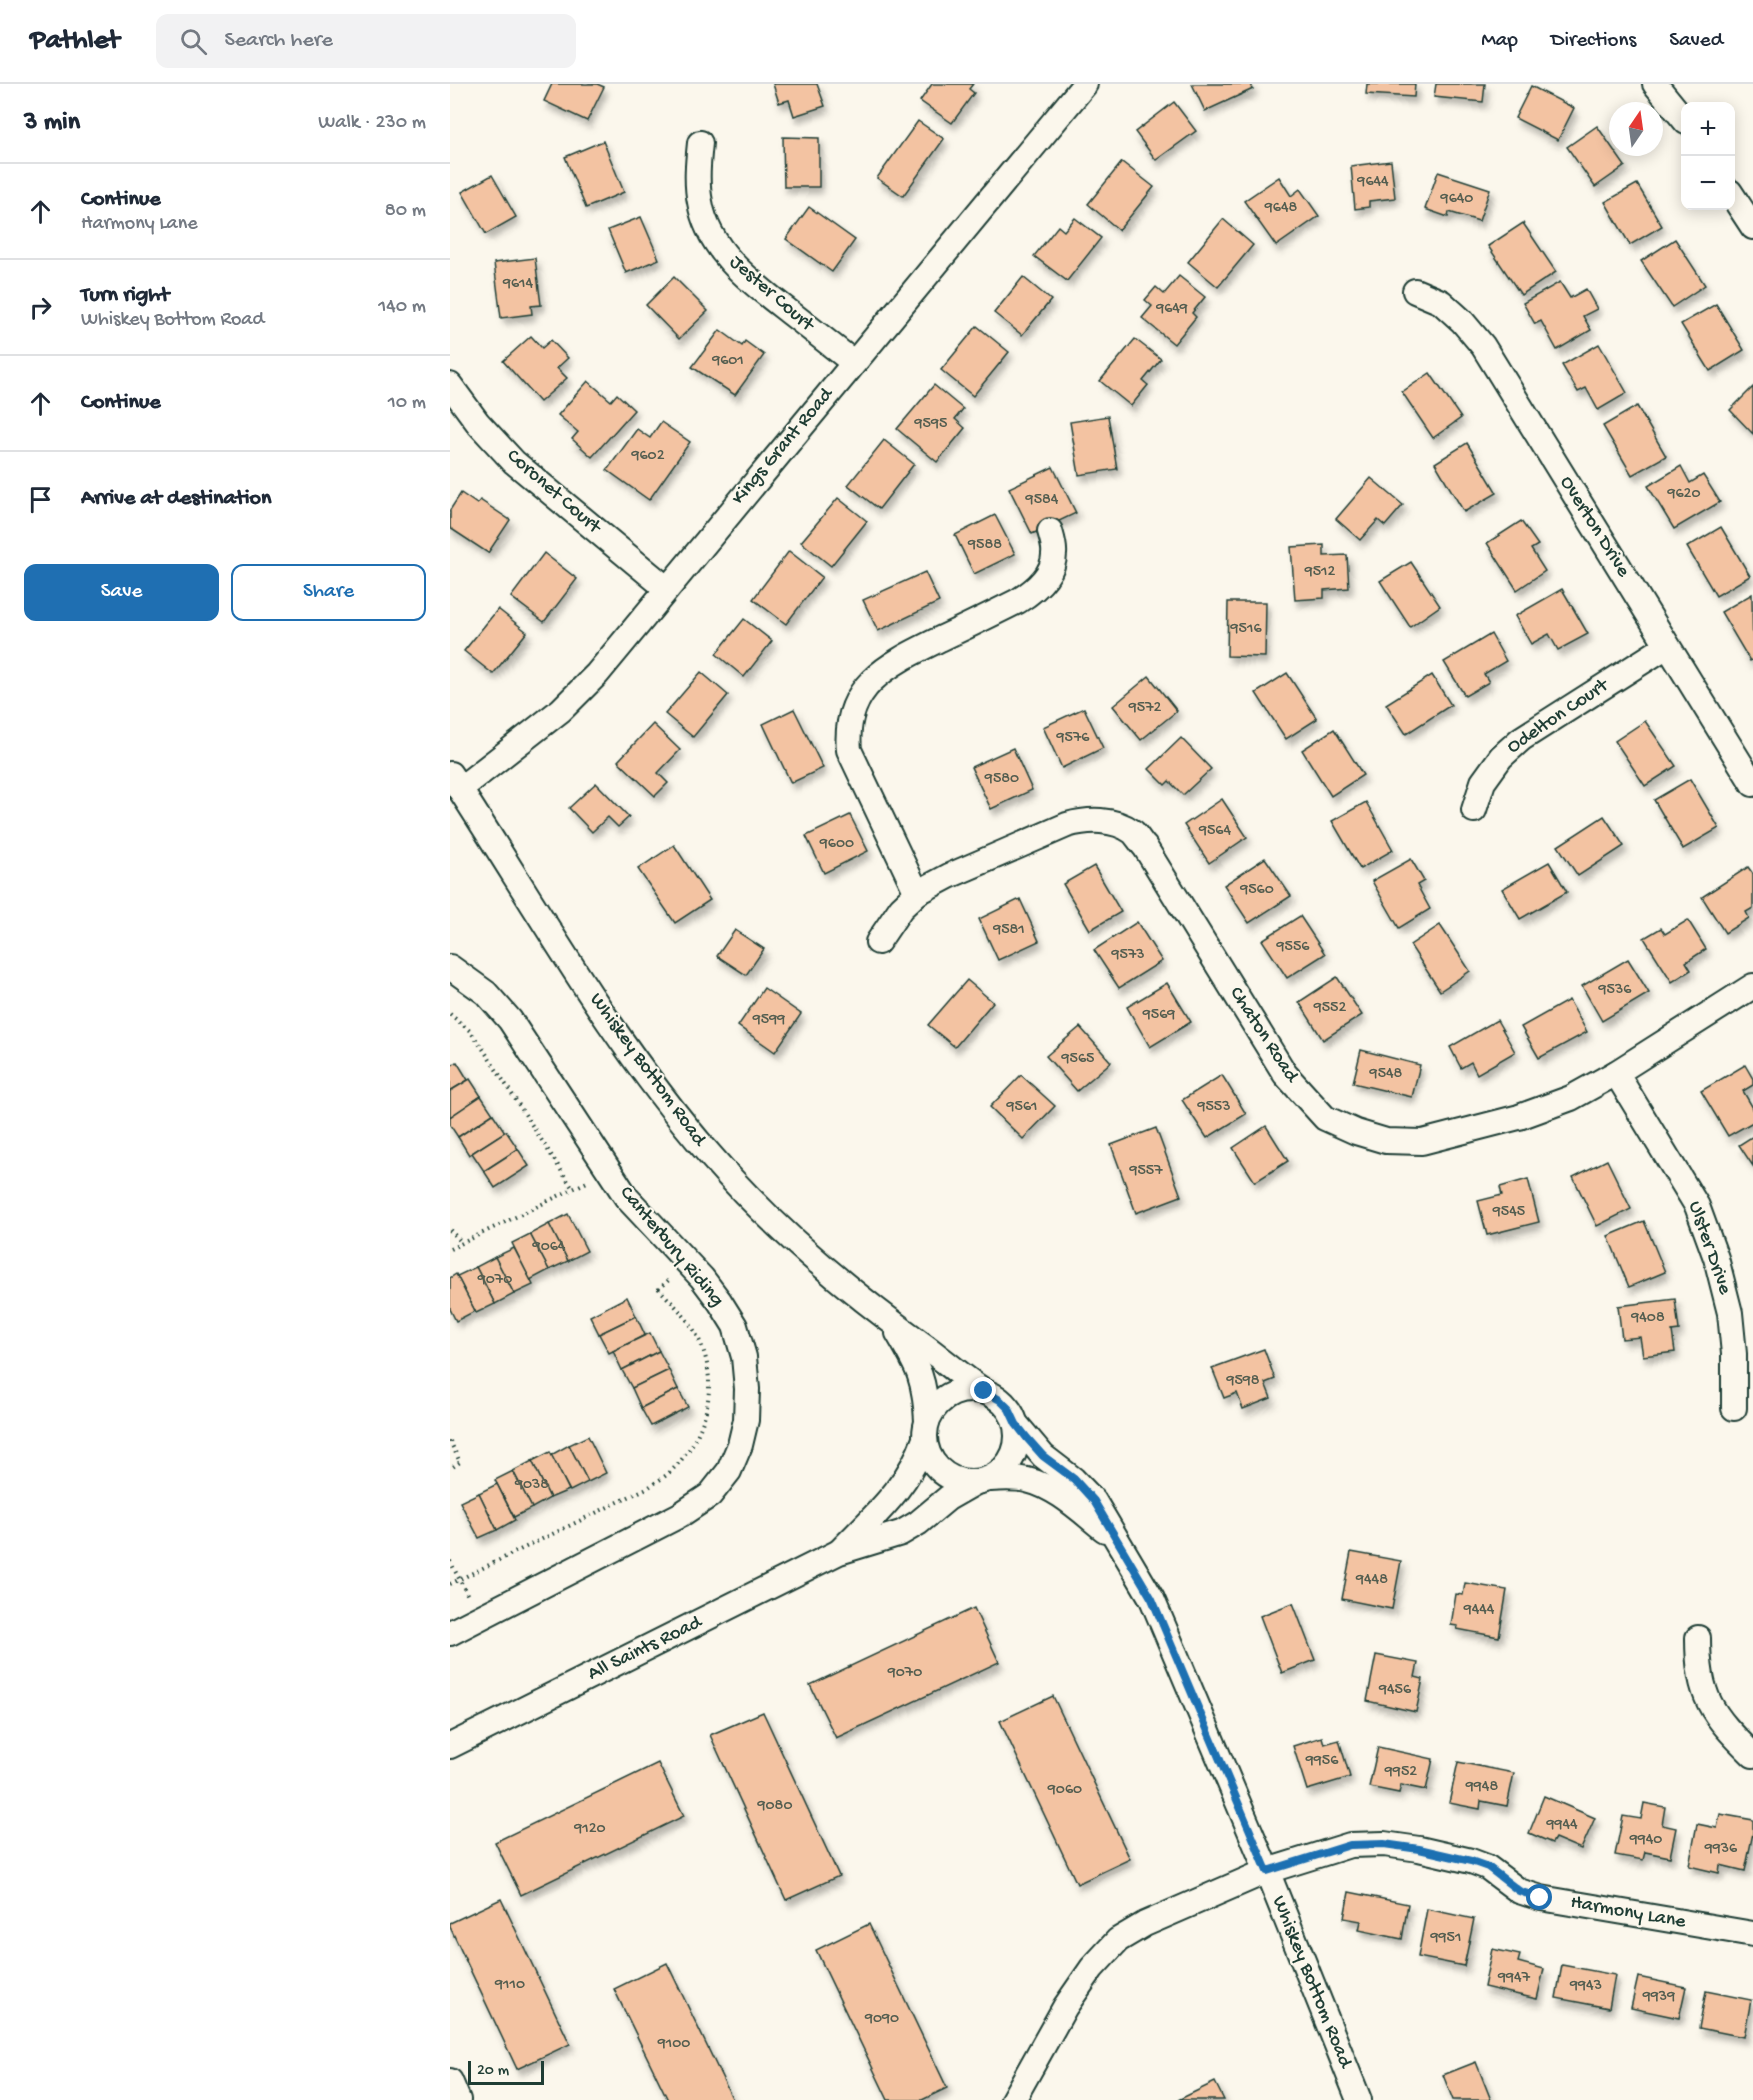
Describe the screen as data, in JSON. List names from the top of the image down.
{
  "streets": {
    "street": [
      "Jester Court",
      "Kings Grant Road",
      "Coronet Court",
      "Overton Drive",
      "Odelton Court",
      "Chaton Road",
      "Whiskey Bottom Road",
      "Canterbury Riding",
      "Ulster Drive",
      "All Saints Road",
      "Harmony Lane"
    ]
  },
  "crossings": [
    ["Jester Court", "Kings Grant Road"],
    ["Kings Grant Road", "Coronet Court"],
    ["Kings Grant Road", "Whiskey Bottom Road"],
    ["Overton Drive", "Odelton Court"],
    ["Chaton Road", "Ulster Drive"],
    ["Whiskey Bottom Road", "All Saints Road"],
    ["Whiskey Bottom Road", "Harmony Lane"]
  ],
  "house_numbers": [
    "9644",
    "9640",
    "9648",
    "9614",
    "9649",
    "9601",
    "9595",
    "9602",
    "9620",
    "9584",
    "9588",
    "9512",
    "9516",
    "9572",
    "9576",
    "9580",
    "9564",
    "9600",
    "9560",
    "9581",
    "9556",
    "9573",
    "9536",
    "9552",
    "9569",
    "9599",
    "9565",
    "9548",
    "9561",
    "9553",
    "9557",
    "9545",
    "9064",
    "9070",
    "9408",
    "9598",
    "9038",
    "9448",
    "9444",
    "9070",
    "9456",
    "9956",
    "9952",
    "9948",
    "9060",
    "9080",
    "9944",
    "9120",
    "9940",
    "9936",
    "9951",
    "9947",
    "9110",
    "9943",
    "9939",
    "9090",
    "9100"
  ],
  "scale_bar": "20 m",
  "north": "top",
  "page": {
    "header": "Pathlet",
    "search": "Search here",
    "nav": ["Map", "Directions", "Saved"],
    "heading": ["3 min", "Walk · 230 m"],
    "map_buttons": ["+", "−"],
    "list": [
      ["Continue", "Harmony Lane", "80 m"],
      ["Turn right", "Whiskey Bottom Road", "140 m"],
      ["Continue", "10 m"],
      "Arrive at destination"
    ],
    "buttons": ["Save", "Share"],
    "scale": "20 m"
  }
}
